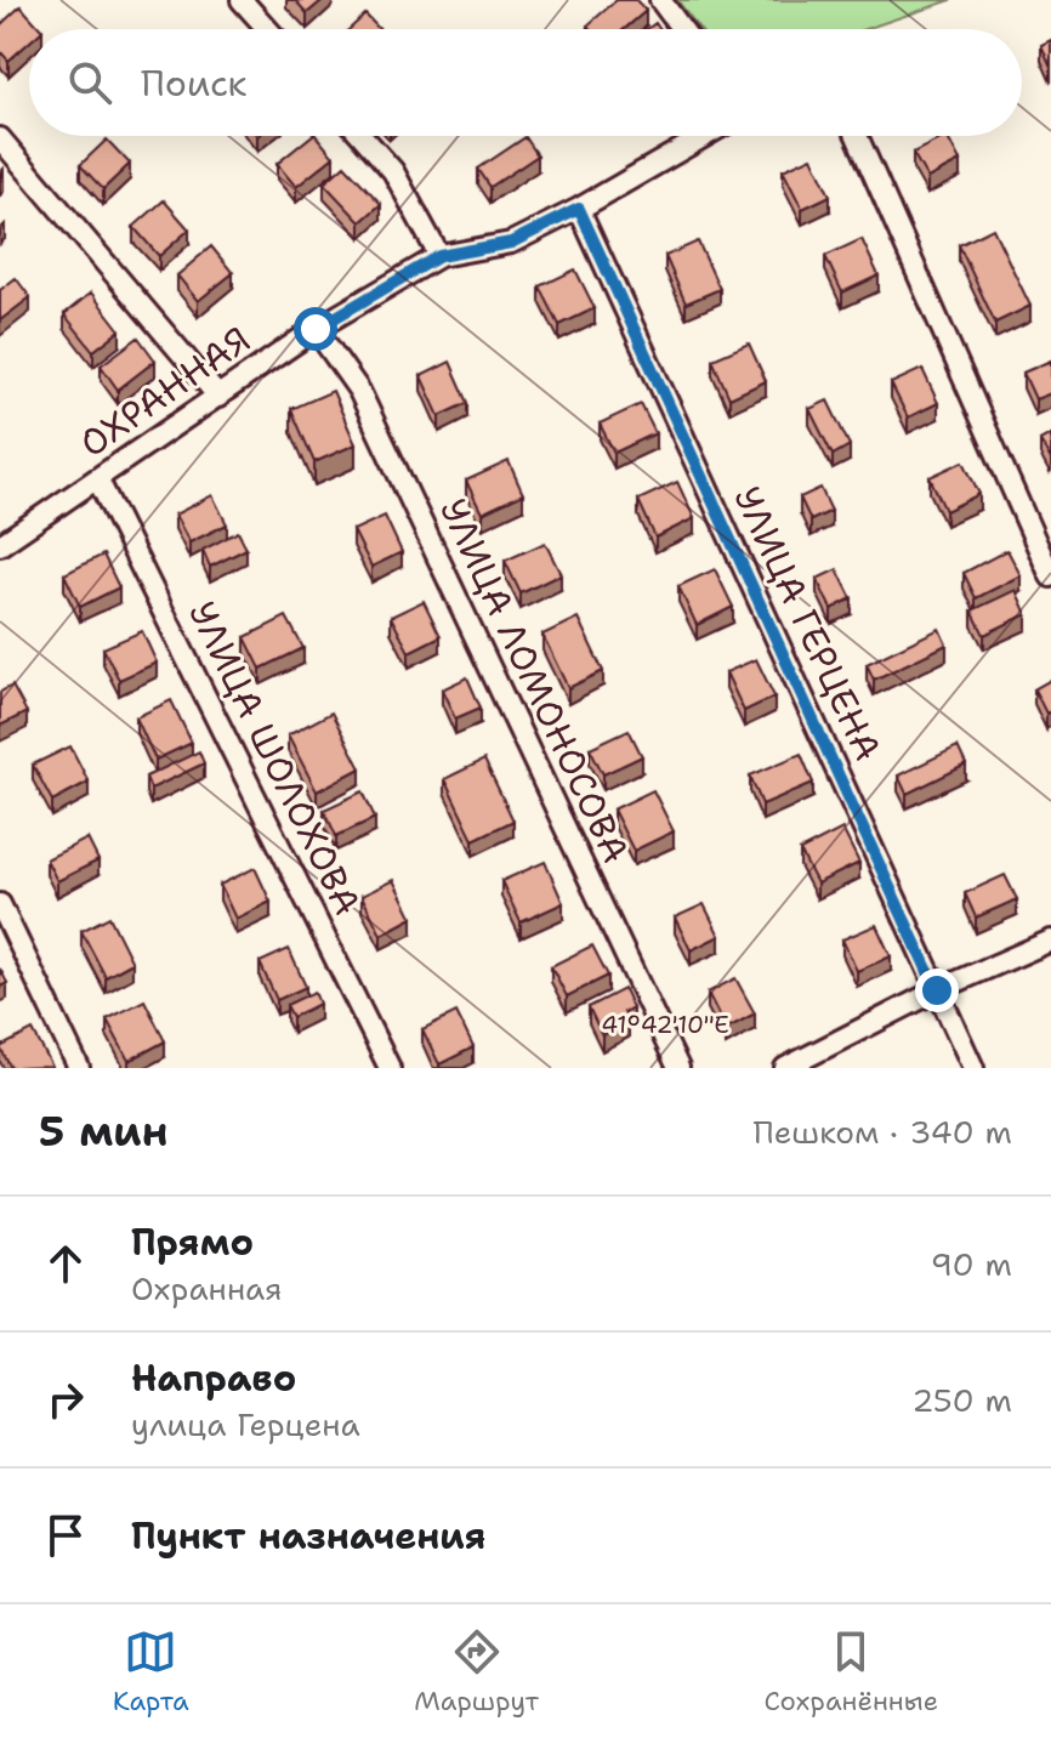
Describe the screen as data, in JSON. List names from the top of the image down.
{
  "streets": {
    "street": [
      "ОХРАННАЯ",
      "УЛИЦА ГЕРЦЕНА",
      "УЛИЦА ЛОМОНОСОВА",
      "УЛИЦА ШОЛОХОВА"
    ]
  },
  "crossings": [
    ["ОХРАННАЯ", "УЛИЦА ГЕРЦЕНА"],
    ["ОХРАННАЯ", "УЛИЦА ЛОМОНОСОВА"],
    ["ОХРАННАЯ", "УЛИЦА ШОЛОХОВА"]
  ],
  "page": {
    "search": "Поиск",
    "heading": ["5 мин", "Пешком · 340 m"],
    "list": [
      ["Прямо", "Охранная", "90 m"],
      ["Направо", "улица Герцена", "250 m"],
      "Пункт назначения"
    ],
    "nav": ["Карта", "Маршрут", "Сохранённые"]
  },
  "coordinates": ["41°42'10\"E"]
}
